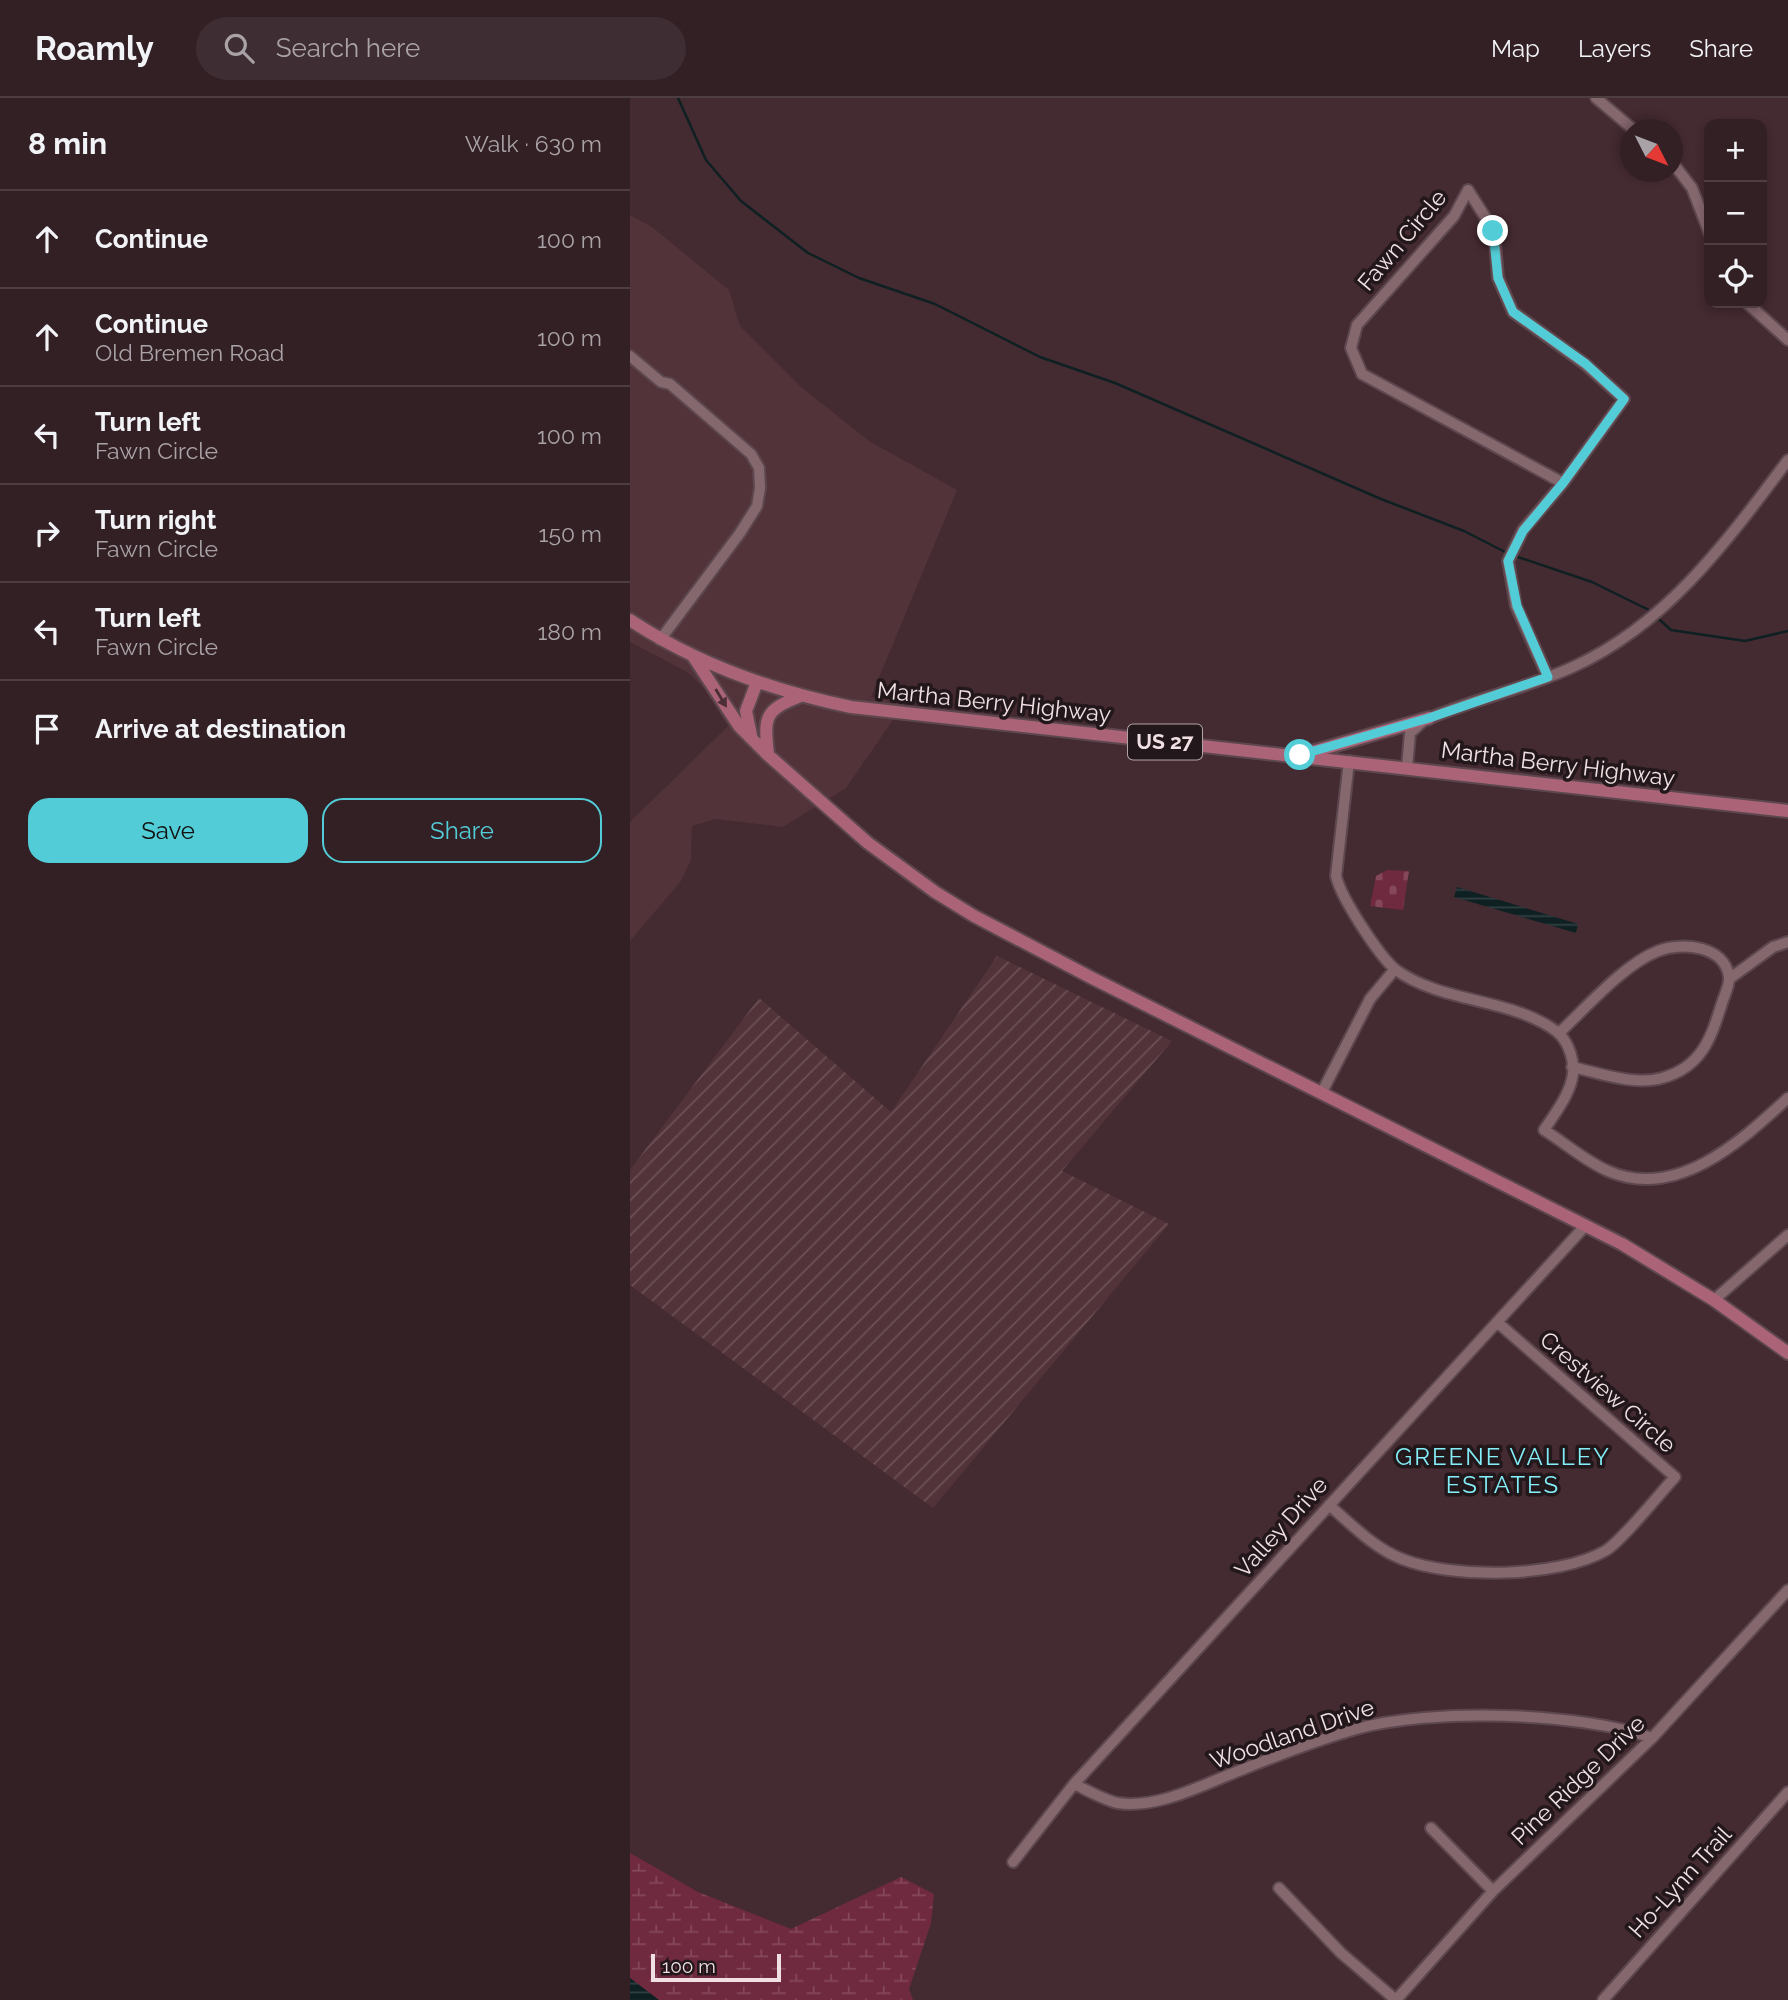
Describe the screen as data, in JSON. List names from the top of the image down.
{
  "streets": {
    "main road": ["Martha Berry Highway", "US 27"],
    "street": [
      "Fawn Circle",
      "Crestview Circle",
      "Valley Drive",
      "Woodland Drive",
      "Pine Ridge Drive",
      "Ho-Lynn Trail"
    ]
  },
  "crossings": [
    ["Crestview Circle", "Valley Drive"],
    ["Valley Drive", "Woodland Drive"],
    ["Woodland Drive", "Pine Ridge Drive"]
  ],
  "districts": ["GREENE VALLEY ESTATES"],
  "scale_bar": "100 m",
  "north": "bottom right",
  "page": {
    "header": "Roamly",
    "search": "Search here",
    "nav": ["Map", "Layers", "Share"],
    "heading": ["8 min", "Walk · 630 m"],
    "map_buttons": ["+", "−"],
    "list": [
      ["Continue", "100 m"],
      ["Continue", "Old Bremen Road", "100 m"],
      ["Turn left", "Fawn Circle", "100 m"],
      ["Turn right", "Fawn Circle", "150 m"],
      ["Turn left", "Fawn Circle", "180 m"],
      "Arrive at destination"
    ],
    "buttons": ["Save", "Share"],
    "scale": "100 m"
  }
}
